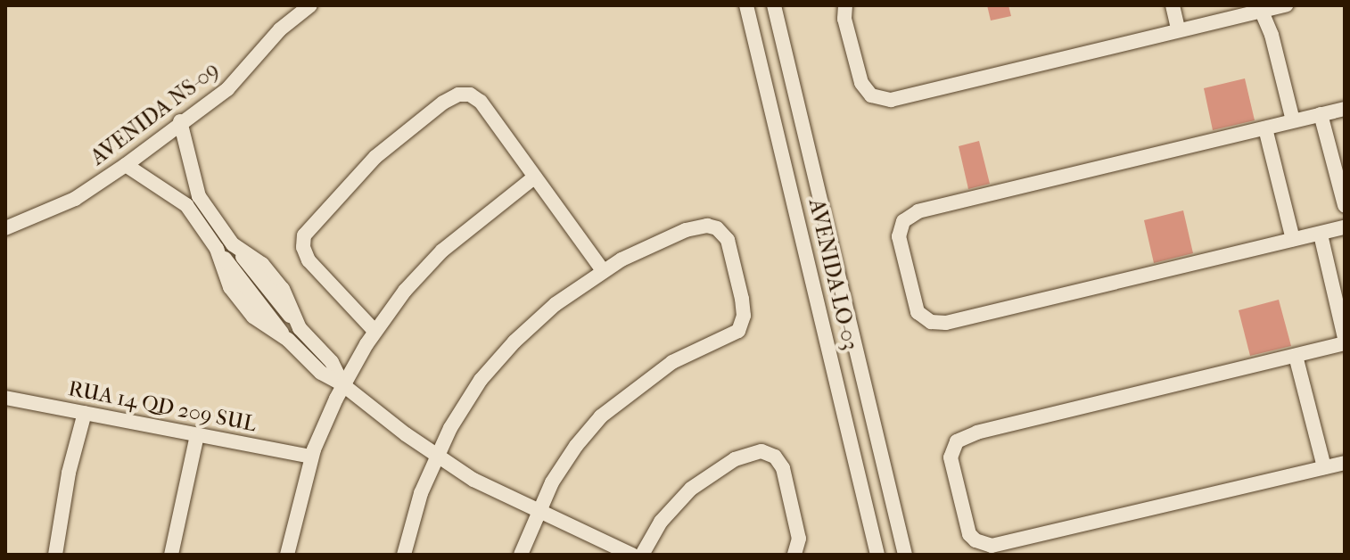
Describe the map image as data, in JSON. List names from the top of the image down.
{
  "streets": {
    "street": ["AVENIDA NS-09", "AVENIDA LO-03", "RUA 14 QD 209 SUL"]
  }
}
